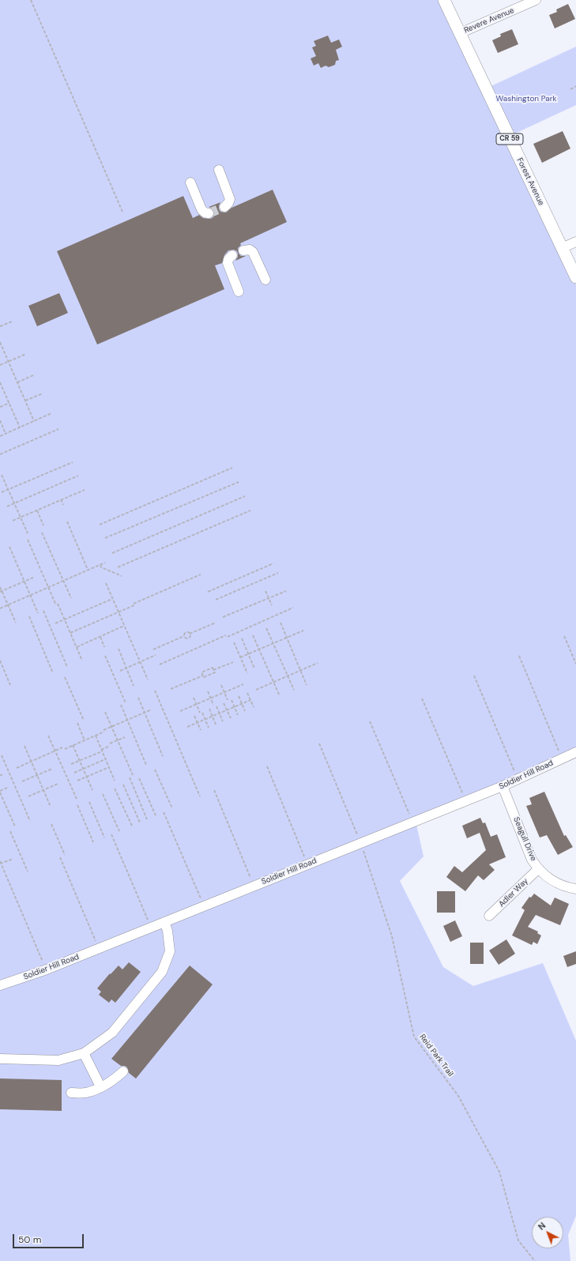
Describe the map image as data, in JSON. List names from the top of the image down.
{
  "streets": {
    "main road": ["CR 59", "Forest Avenue"],
    "street": [
      "Revere Avenue",
      "Soldier Hill Road",
      "Seagull Drive",
      "Adler Way"
    ],
    "path": ["Reid Park Trail"]
  },
  "crossings": [
    ["Revere Avenue", "Forest Avenue"],
    ["Soldier Hill Road", "Seagull Drive"],
    ["Soldier Hill Road", "Reid Park Trail"],
    ["Seagull Drive", "Adler Way"]
  ],
  "parks": ["Washington Park"],
  "scale_bar": "50 m",
  "north": "top left"
}
